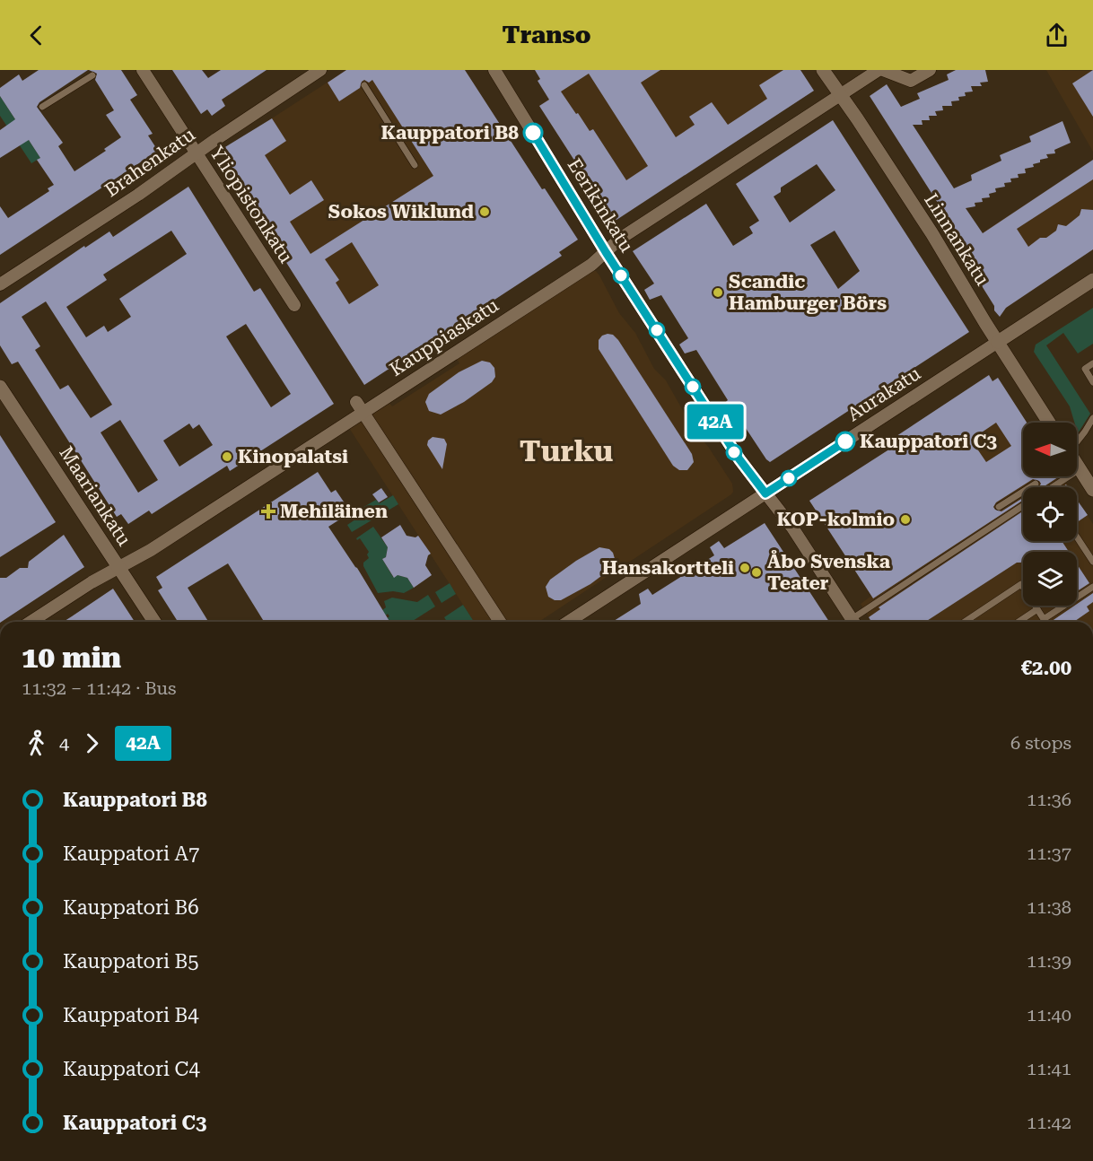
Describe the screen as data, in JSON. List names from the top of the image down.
{
  "streets": {
    "main road": ["Linnankatu", "Aurakatu", "Maariankatu"],
    "street": [
      "Brahenkatu",
      "Yliopistonkatu",
      "Eerikinkatu",
      "Kauppiaskatu"
    ]
  },
  "crossings": [
    ["Brahenkatu", "Yliopistonkatu"],
    ["Eerikinkatu", "Kauppiaskatu"],
    ["Eerikinkatu", "Aurakatu"],
    ["Linnankatu", "Kauppiaskatu"],
    ["Linnankatu", "Aurakatu"],
    ["Kauppiaskatu", "Maariankatu"]
  ],
  "districts": ["Turku"],
  "places": {
    "other": [
      "Kauppatori B8",
      "Sokos Wiklund",
      "Scandic Hamburger Börs",
      "Kauppatori C3",
      "Kinopalatsi",
      "KOP-kolmio",
      "Hansakortteli",
      "Åbo Svenska Teater"
    ],
    "health": ["Mehiläinen"]
  },
  "lines": ["bus line 42A"],
  "north": "left",
  "page": {
    "header": "Transo",
    "on_map": "42A",
    "heading": ["10 min", "11:32 – 11:42 · Bus", "€2.00"],
    "legs": ["4", "42A", "6 stops"],
    "list": [
      {
        "name": "Kauppatori B8",
        "value": "11:36"
      },
      {
        "name": "Kauppatori A7",
        "value": "11:37"
      },
      {
        "name": "Kauppatori B6",
        "value": "11:38"
      },
      {
        "name": "Kauppatori B5",
        "value": "11:39"
      },
      {
        "name": "Kauppatori B4",
        "value": "11:40"
      },
      {
        "name": "Kauppatori C4",
        "value": "11:41"
      },
      {
        "name": "Kauppatori C3",
        "value": "11:42"
      }
    ]
  }
}
